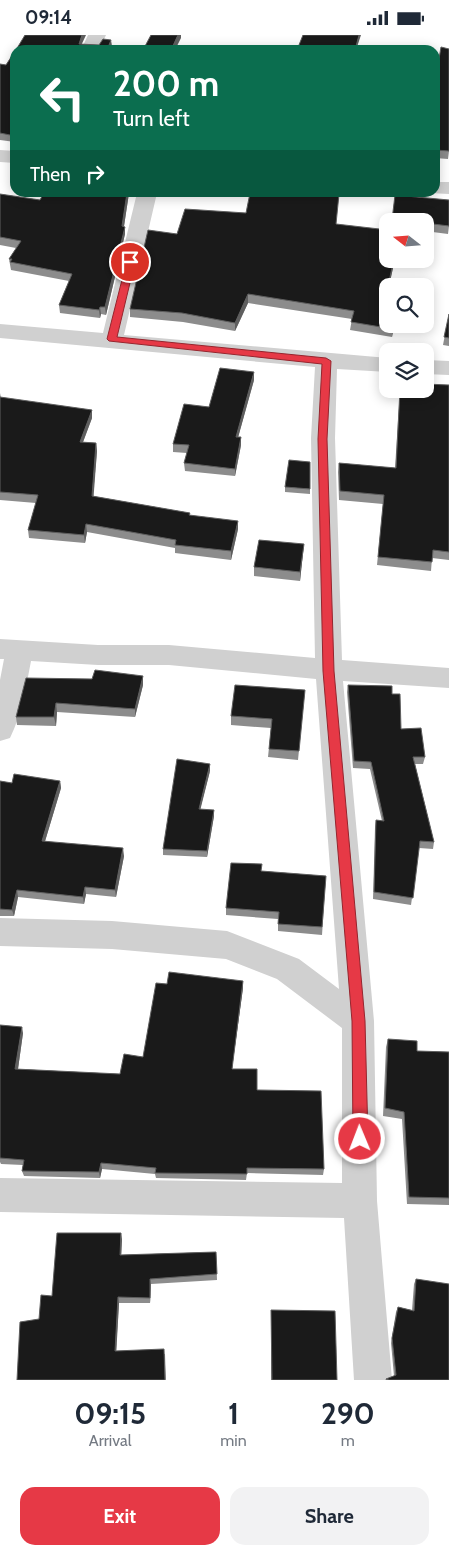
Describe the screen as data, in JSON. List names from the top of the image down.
{
  "north": "left",
  "page": {
    "status": "09:14",
    "turn": ["200 m", "Turn left"],
    "then": "Then",
    "eta": [
      "09:15",
      "Arrival",
      "1",
      "min",
      "290",
      "m"
    ],
    "buttons": ["Exit", "Share"]
  }
}
